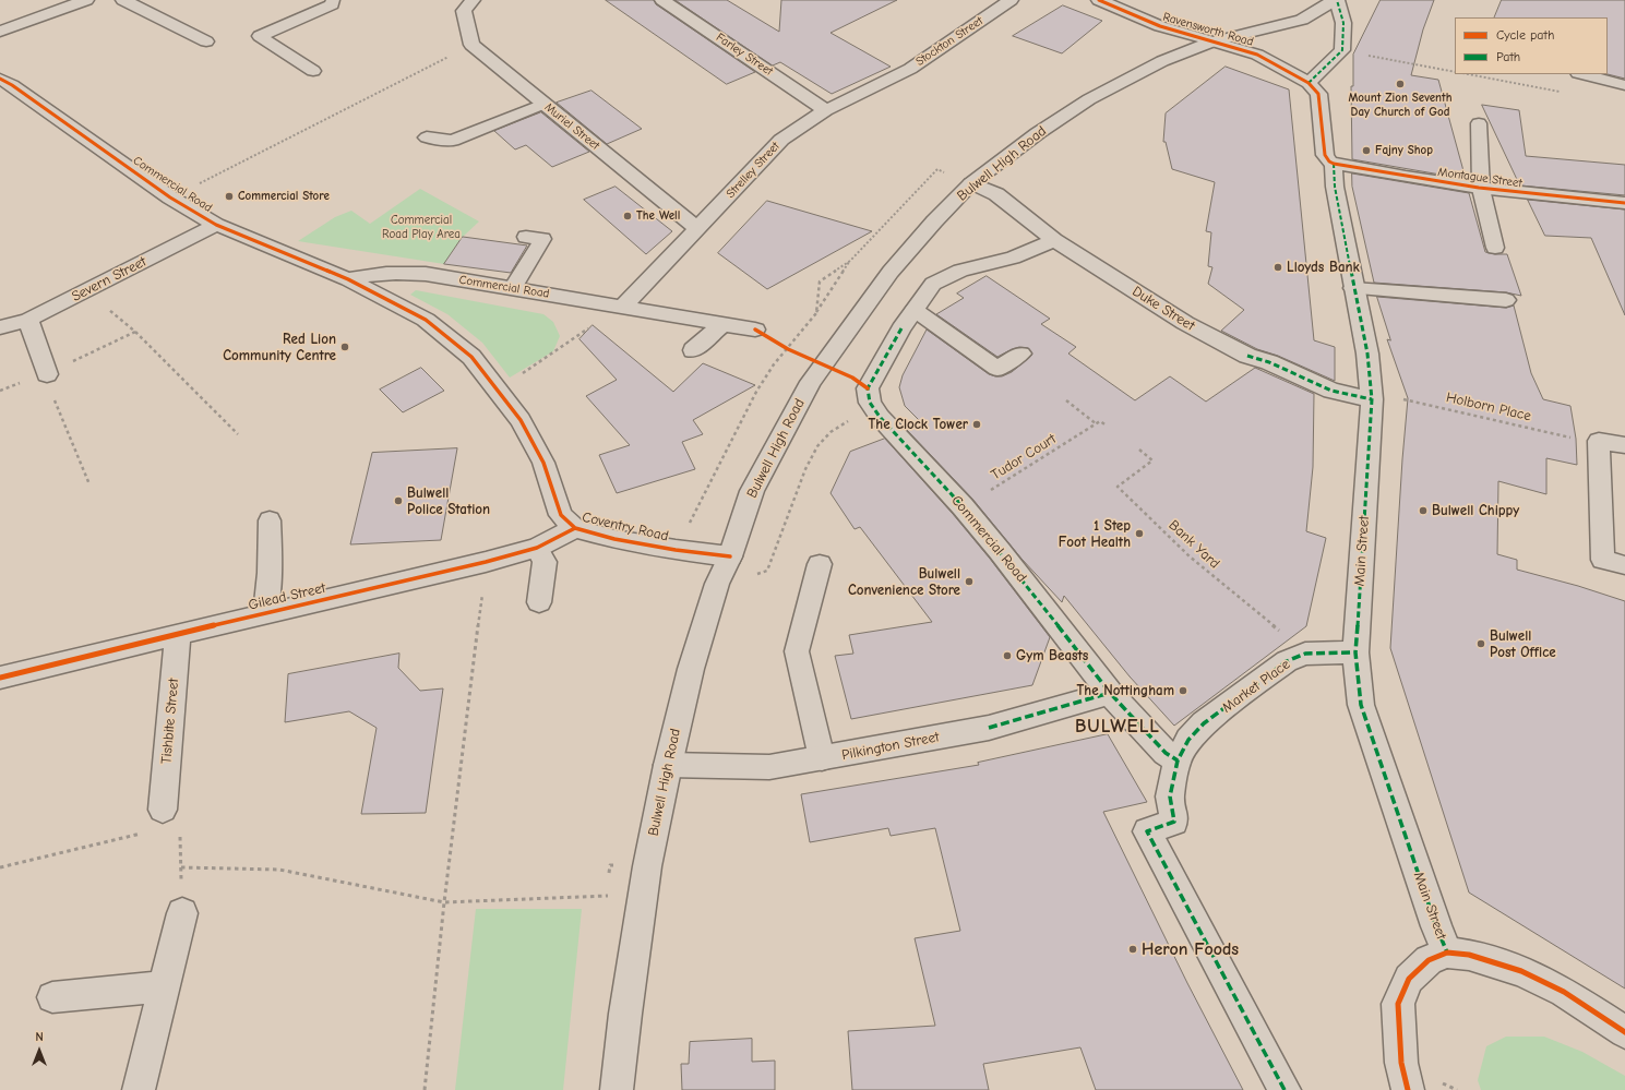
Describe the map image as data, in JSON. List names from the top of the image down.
{
  "streets": {
    "street": [
      "Ravensworth Road",
      "Stockton Street",
      "Farley Street",
      "Muriel Street",
      "Bulwell High Road",
      "Strelley Street",
      "Montague Street",
      "Commercial Road",
      "Severn Street",
      "Duke Street",
      "Coventry Road",
      "Main Street",
      "Gilead Street",
      "Market Place",
      "Tishbite Street",
      "Pilkington Street"
    ],
    "path": ["Holborn Place", "Tudor Court", "Bank Yard"]
  },
  "crossings": [
    ["Ravensworth Road", "Bulwell High Road"],
    ["Ravensworth Road", "Main Street"],
    ["Stockton Street", "Strelley Street"],
    ["Farley Street", "Strelley Street"],
    ["Muriel Street", "Strelley Street"],
    ["Bulwell High Road", "Duke Street"],
    ["Bulwell High Road", "Coventry Road"],
    ["Bulwell High Road", "Pilkington Street"],
    ["Strelley Street", "Commercial Road"],
    ["Montague Street", "Main Street"],
    ["Commercial Road", "Severn Street"],
    ["Commercial Road", "Tudor Court"],
    ["Commercial Road", "Coventry Road"],
    ["Commercial Road", "Market Place"],
    ["Commercial Road", "Pilkington Street"],
    ["Duke Street", "Holborn Place"],
    ["Duke Street", "Main Street"],
    ["Holborn Place", "Main Street"],
    ["Coventry Road", "Gilead Street"],
    ["Bank Yard", "Market Place"],
    ["Main Street", "Market Place"],
    ["Gilead Street", "Tishbite Street"]
  ],
  "districts": ["BULWELL"],
  "parks": ["Commercial Road Play Area"],
  "places": [
    "Mount Zion Seventh Day Church of God",
    "Fajny Shop",
    "Commercial Store",
    "The Well",
    "Lloyds Bank",
    "Red Lion Community Centre",
    "The Clock Tower",
    "Bulwell Police Station",
    "Bulwell Chippy",
    "1 Step Foot Health",
    "Bulwell Convenience Store",
    "Bulwell Post Office",
    "Gym Beasts",
    "The Nottingham",
    "Heron Foods"
  ],
  "legend": ["Cycle path", "Path"],
  "north": "top"
}
